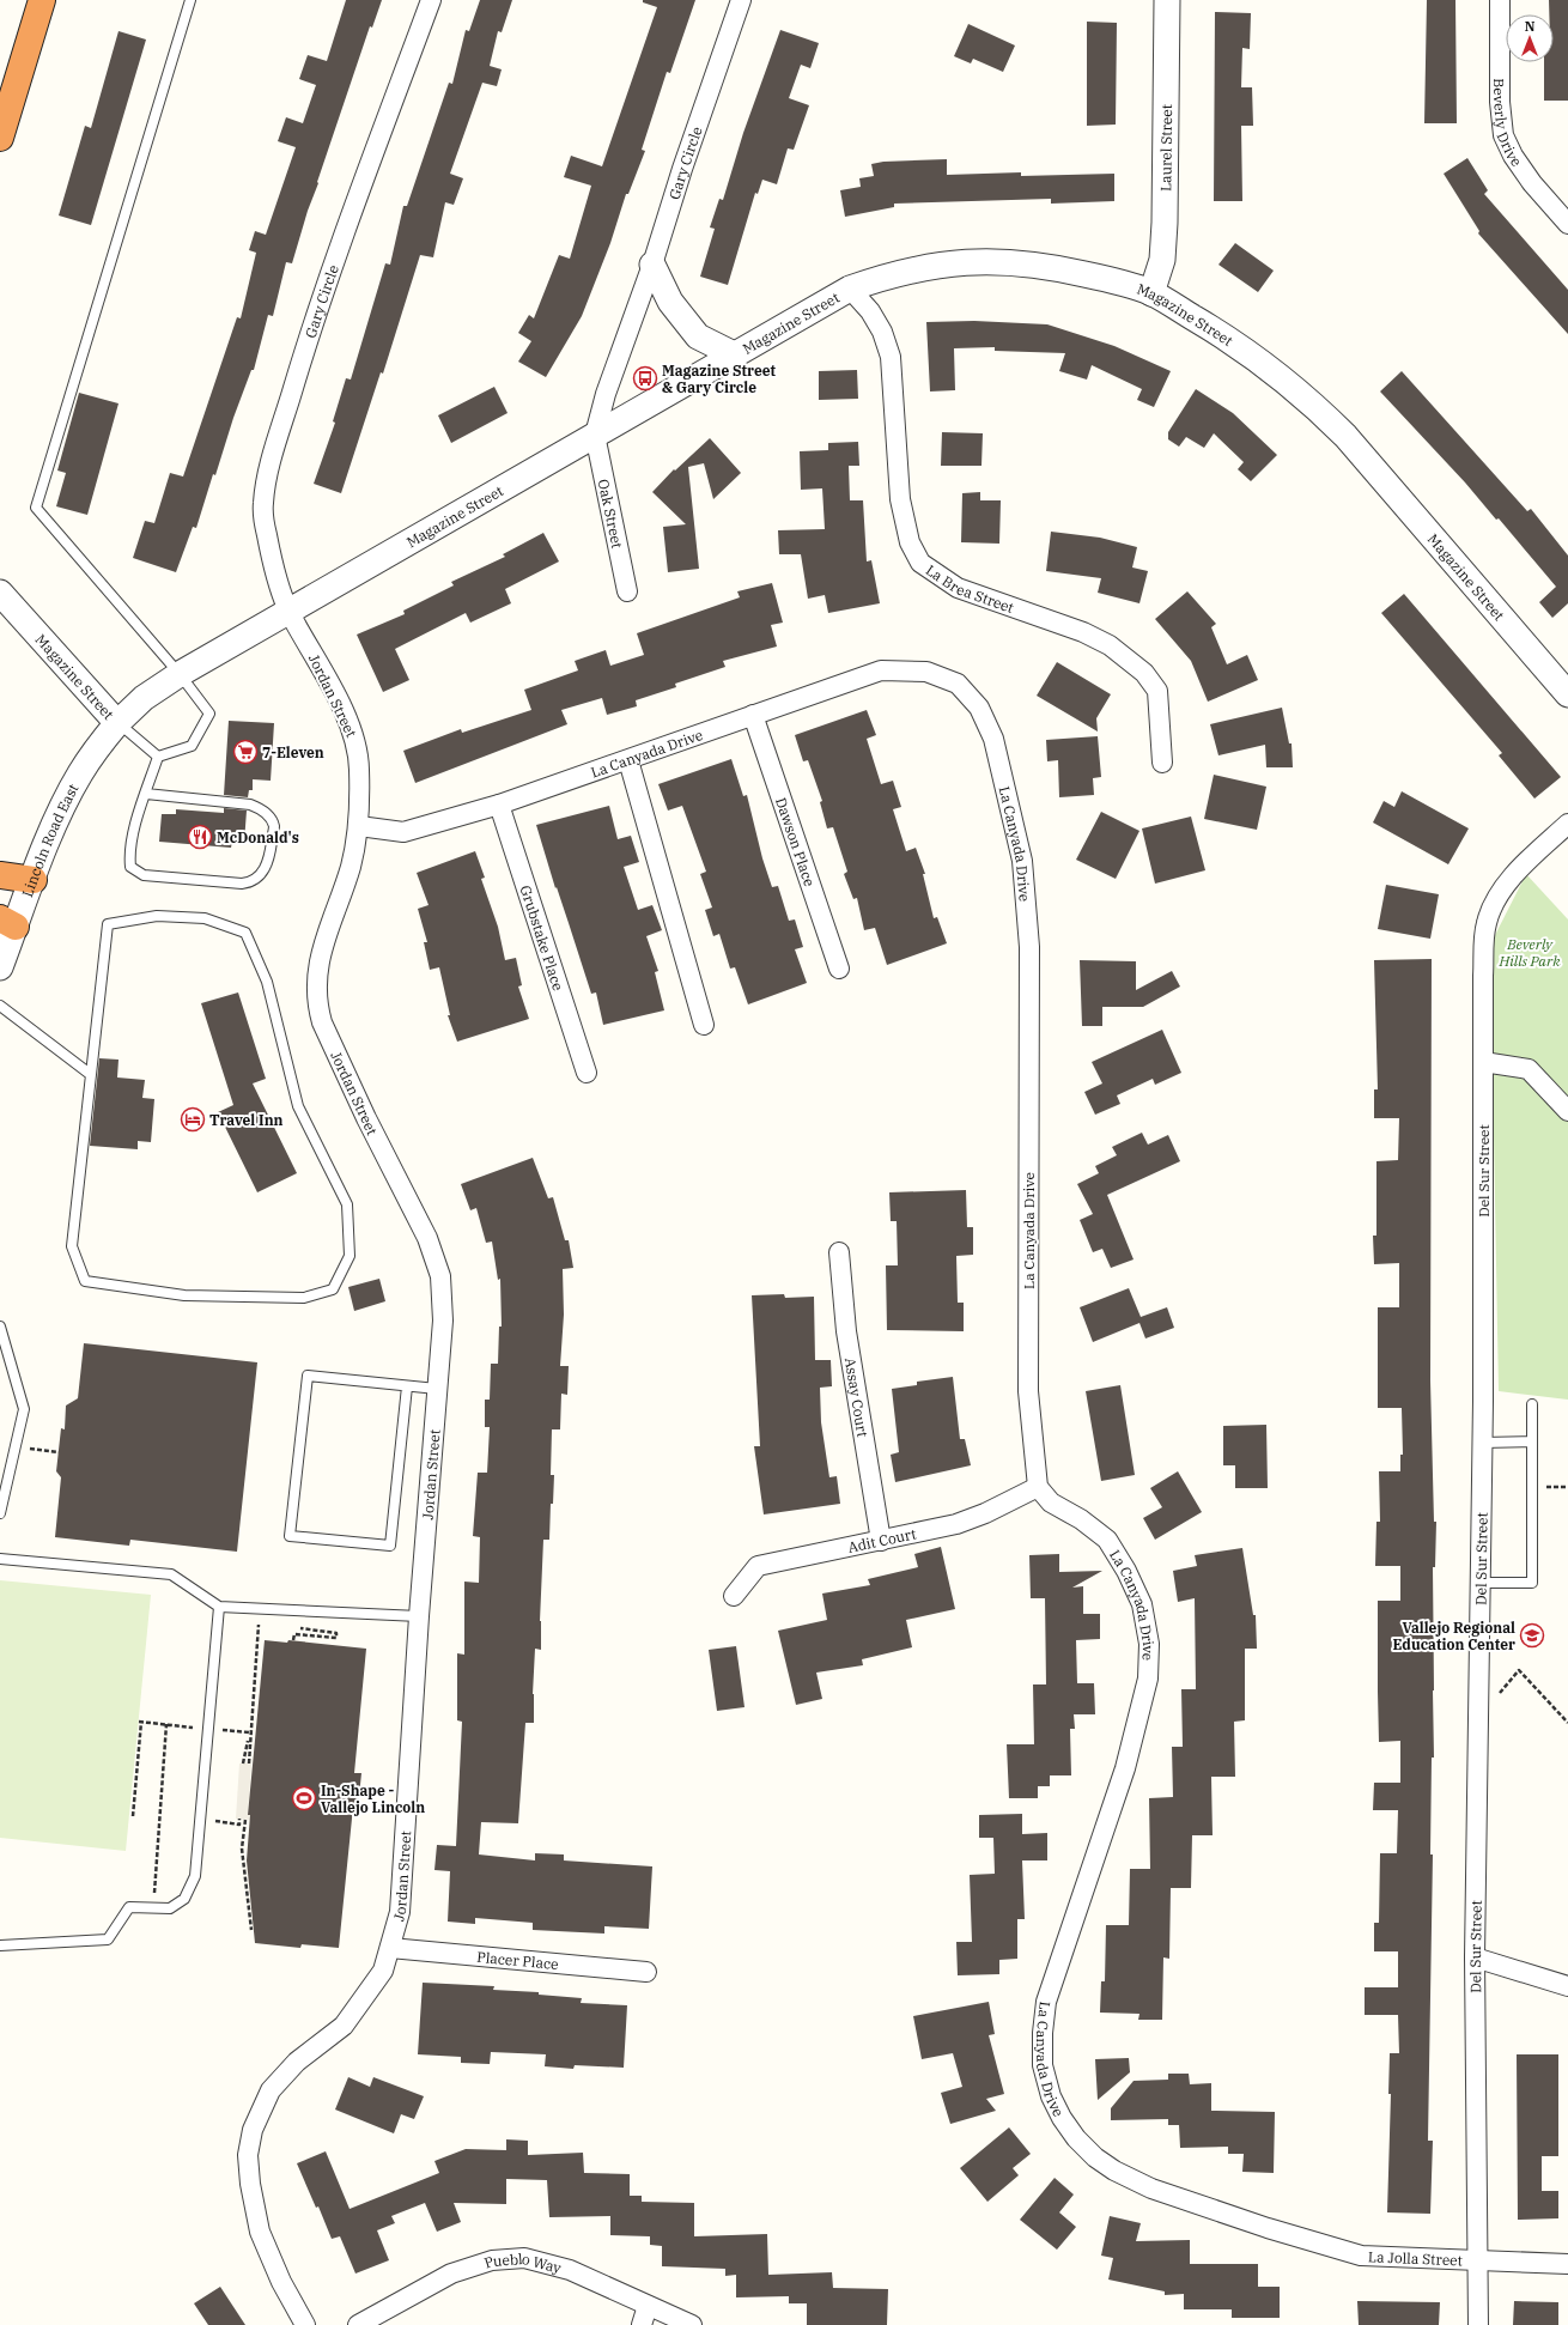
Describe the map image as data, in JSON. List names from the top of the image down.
{
  "streets": {
    "street": [
      "Beverly Drive",
      "Laurel Street",
      "Gary Circle",
      "Magazine Street",
      "Oak Street",
      "La Brea Street",
      "Jordan Street",
      "La Canyada Drive",
      "Lincoln Road East",
      "Dawson Place",
      "Grubstake Place",
      "Del Sur Street",
      "Assay Court",
      "Adit Court",
      "Placer Place",
      "La Jolla Street",
      "Pueblo Way"
    ]
  },
  "crossings": [
    ["Laurel Street", "Magazine Street"],
    ["Gary Circle", "Magazine Street"],
    ["Gary Circle", "Oak Street"],
    ["Gary Circle", "Jordan Street"],
    ["Magazine Street", "Oak Street"],
    ["Magazine Street", "La Brea Street"],
    ["Magazine Street", "Jordan Street"],
    ["Magazine Street", "Lincoln Road East"],
    ["Jordan Street", "La Canyada Drive"],
    ["Jordan Street", "Placer Place"],
    ["La Canyada Drive", "Dawson Place"],
    ["La Canyada Drive", "Grubstake Place"],
    ["La Canyada Drive", "Adit Court"],
    ["La Canyada Drive", "La Jolla Street"],
    ["Del Sur Street", "La Jolla Street"],
    ["Assay Court", "Adit Court"]
  ],
  "parks": ["Beverly Hills Park"],
  "places": {
    "bus stop": ["Magazine Street & Gary Circle"],
    "supermarket": ["7-Eleven"],
    "restaurant": ["McDonald's"],
    "hotel": ["Travel Inn"],
    "school or university": ["Vallejo Regional Education Center"],
    "sports": ["In-Shape - Vallejo Lincoln"]
  },
  "north": "top"
}
